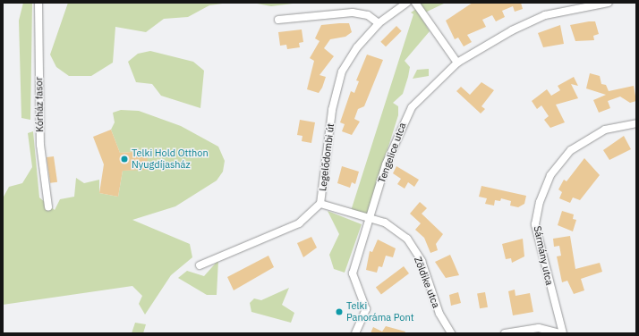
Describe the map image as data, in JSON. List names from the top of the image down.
{
  "streets": {
    "street": [
      "Kórház fasor",
      "Tengelice utca",
      "Legelődombi út",
      "Sármány utca",
      "Zöldike utca"
    ]
  },
  "crossings": [
    ["Tengelice utca", "Zöldike utca"],
    ["Legelődombi út", "Zöldike utca"]
  ],
  "places": ["Telki Hold Otthon Nyugdíjasház", "Telki Panoráma Pont"]
}
